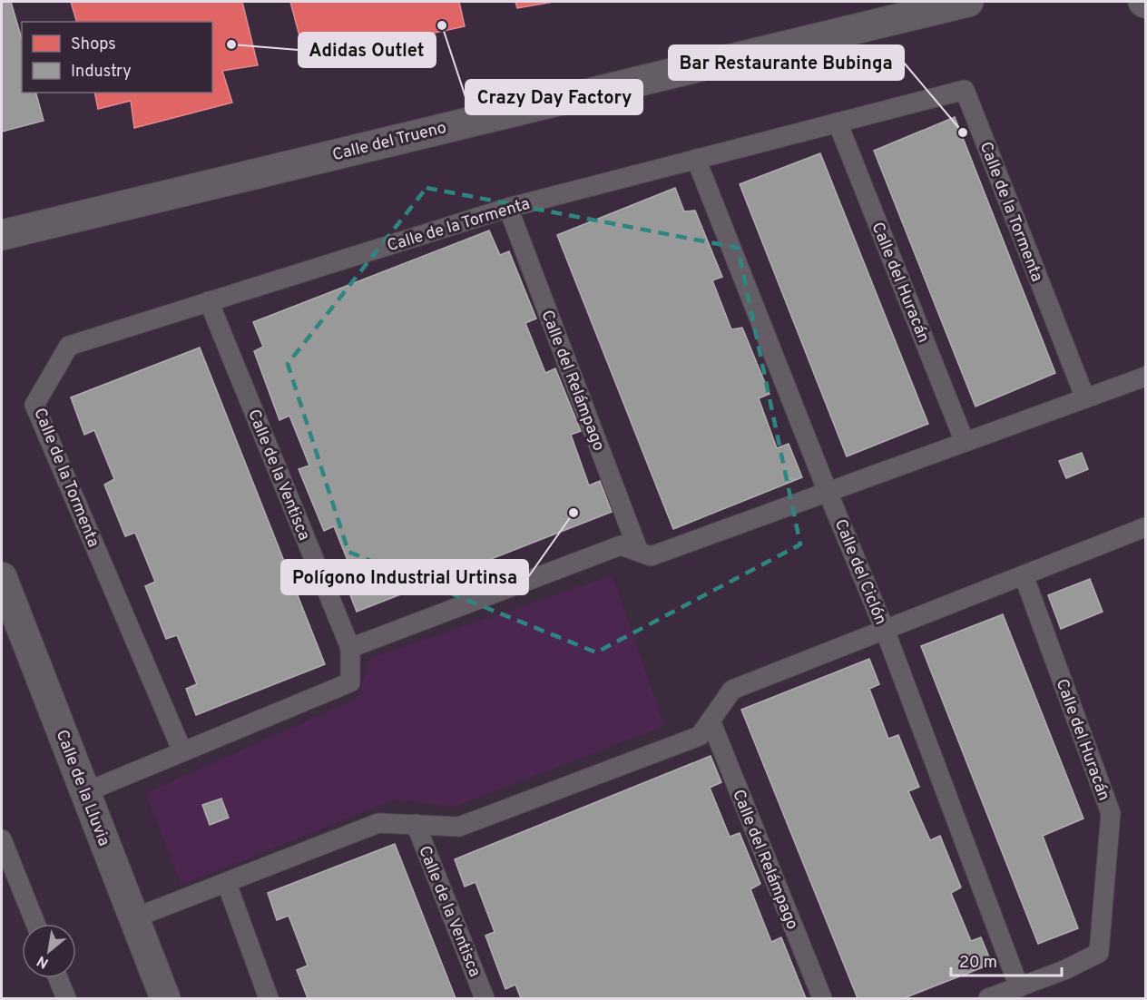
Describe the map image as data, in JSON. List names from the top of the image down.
{
  "streets": {
    "street": ["Calle del Trueno", "Calle de la Lluvia"],
    "lane": [
      "Calle de la Tormenta",
      "Calle del Huracán",
      "Calle del Relámpago",
      "Calle de la Ventisca",
      "Calle del Ciclón"
    ]
  },
  "crossings": [
    ["Calle de la Tormenta", "Calle del Huracán"],
    ["Calle de la Tormenta", "Calle del Relámpago"],
    ["Calle de la Tormenta", "Calle de la Ventisca"],
    ["Calle de la Tormenta", "Calle del Ciclón"],
    ["Calle del Huracán", "Calle del Ciclón"]
  ],
  "places": [
    "Crazy Day Factory",
    "Adidas Outlet",
    "Bar Restaurante Bubinga",
    "Polígono Industrial Urtinsa"
  ],
  "legend": ["Shops", "Industry"],
  "scale_bar": "20 m",
  "north": "bottom left"
}
